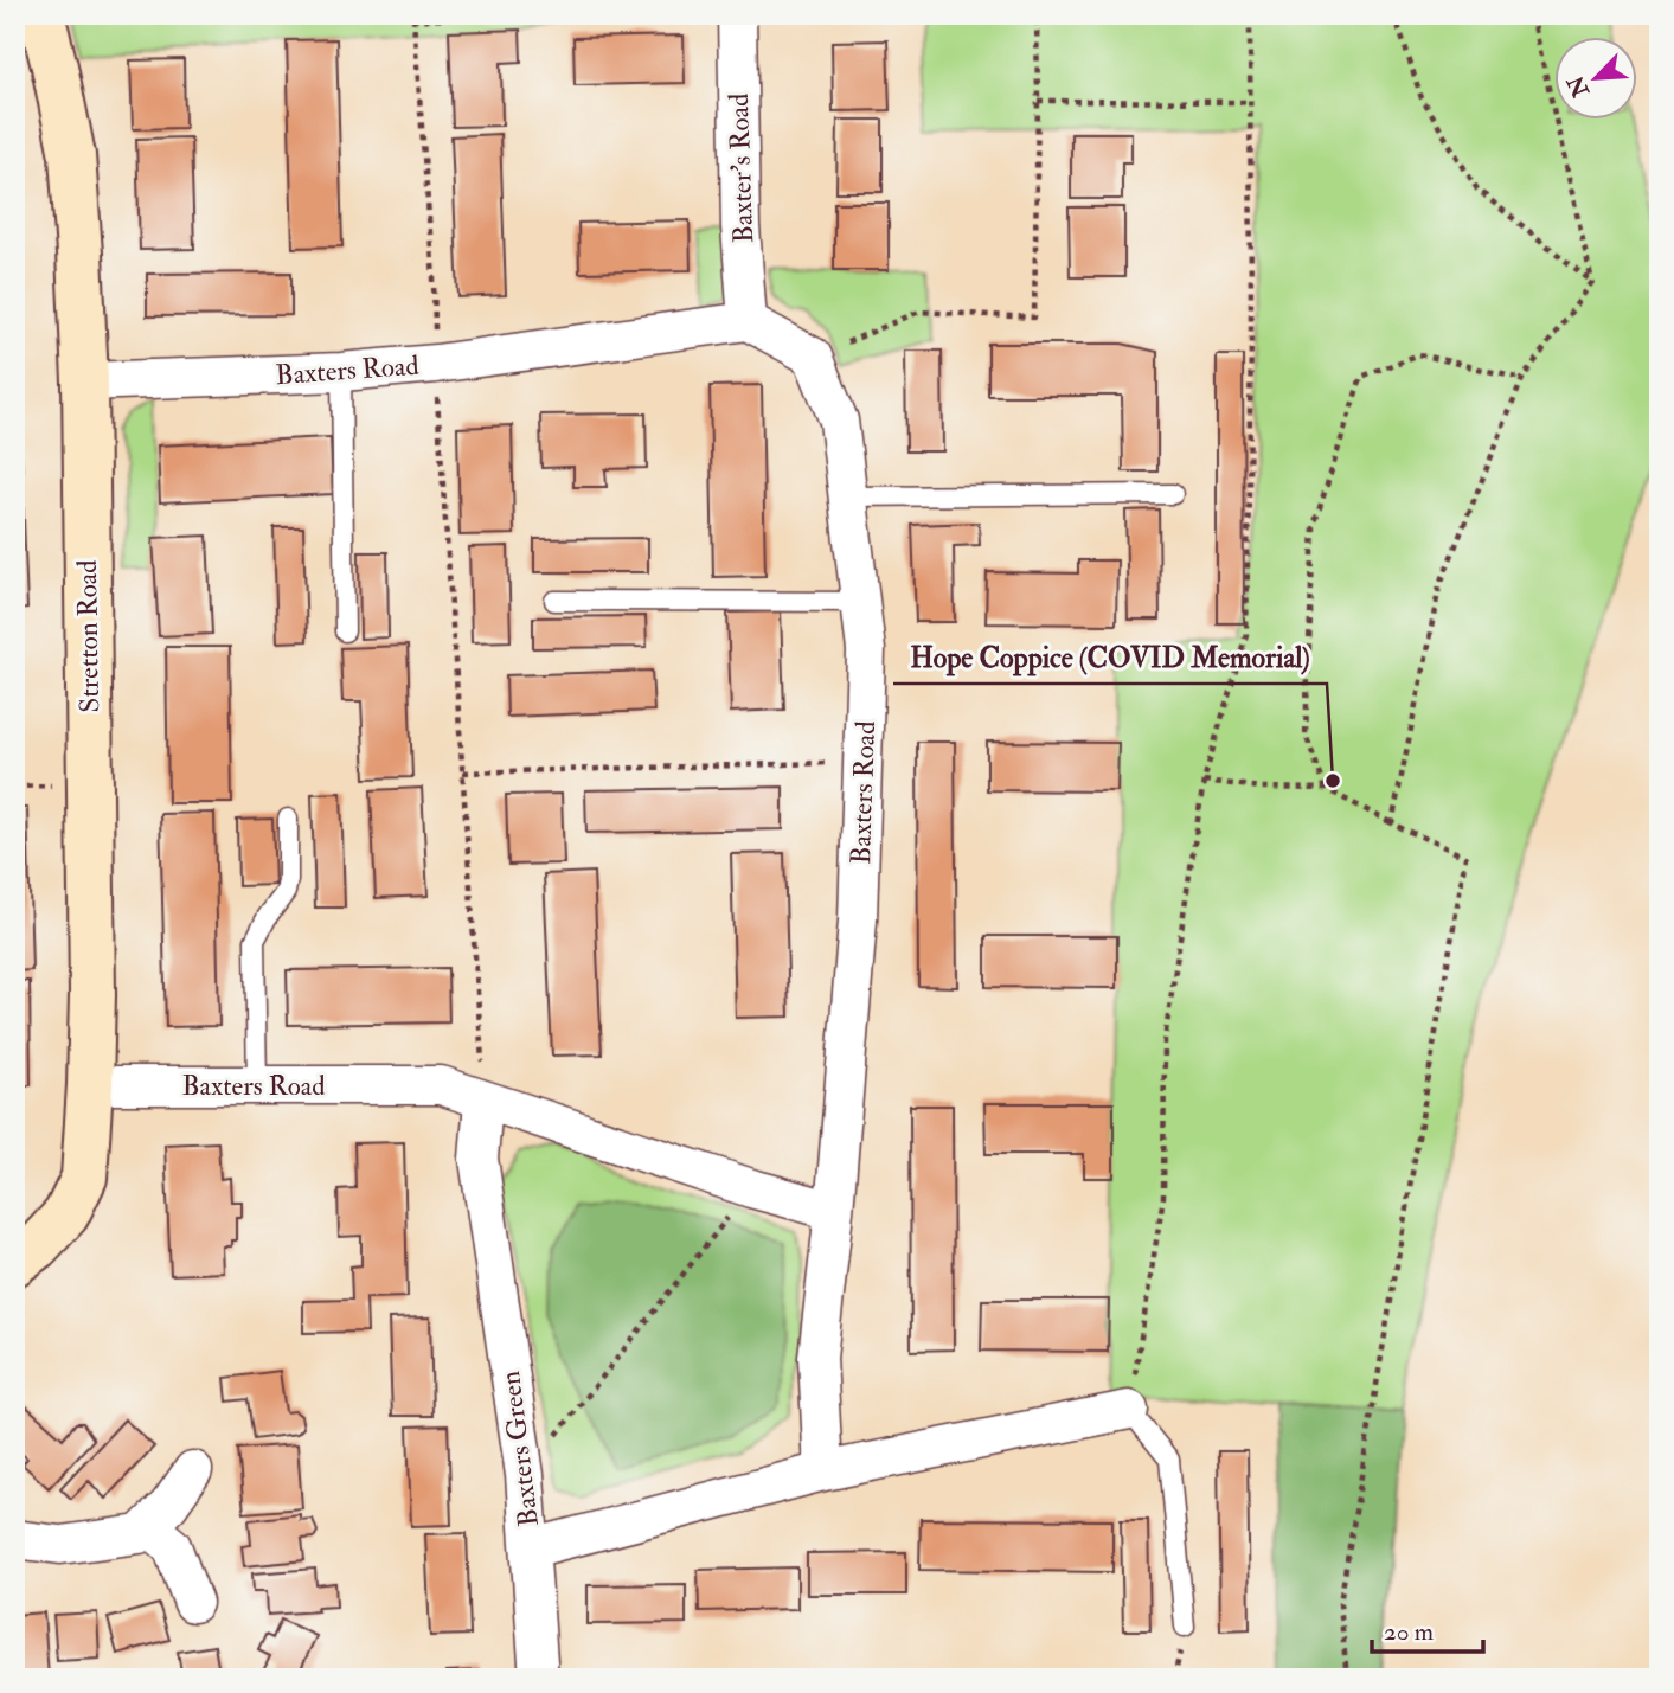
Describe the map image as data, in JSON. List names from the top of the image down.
{
  "streets": {
    "street": [
      "Baxter's Road",
      "Baxters Road",
      "Stretton Road",
      "Baxters Green"
    ]
  },
  "crossings": [
    ["Baxter's Road", "Baxters Road"],
    ["Baxters Road", "Stretton Road"],
    ["Baxters Road", "Baxters Green"]
  ],
  "places": ["Hope Coppice (COVID Memorial)"],
  "scale_bar": "20 m",
  "north": "bottom left"
}
